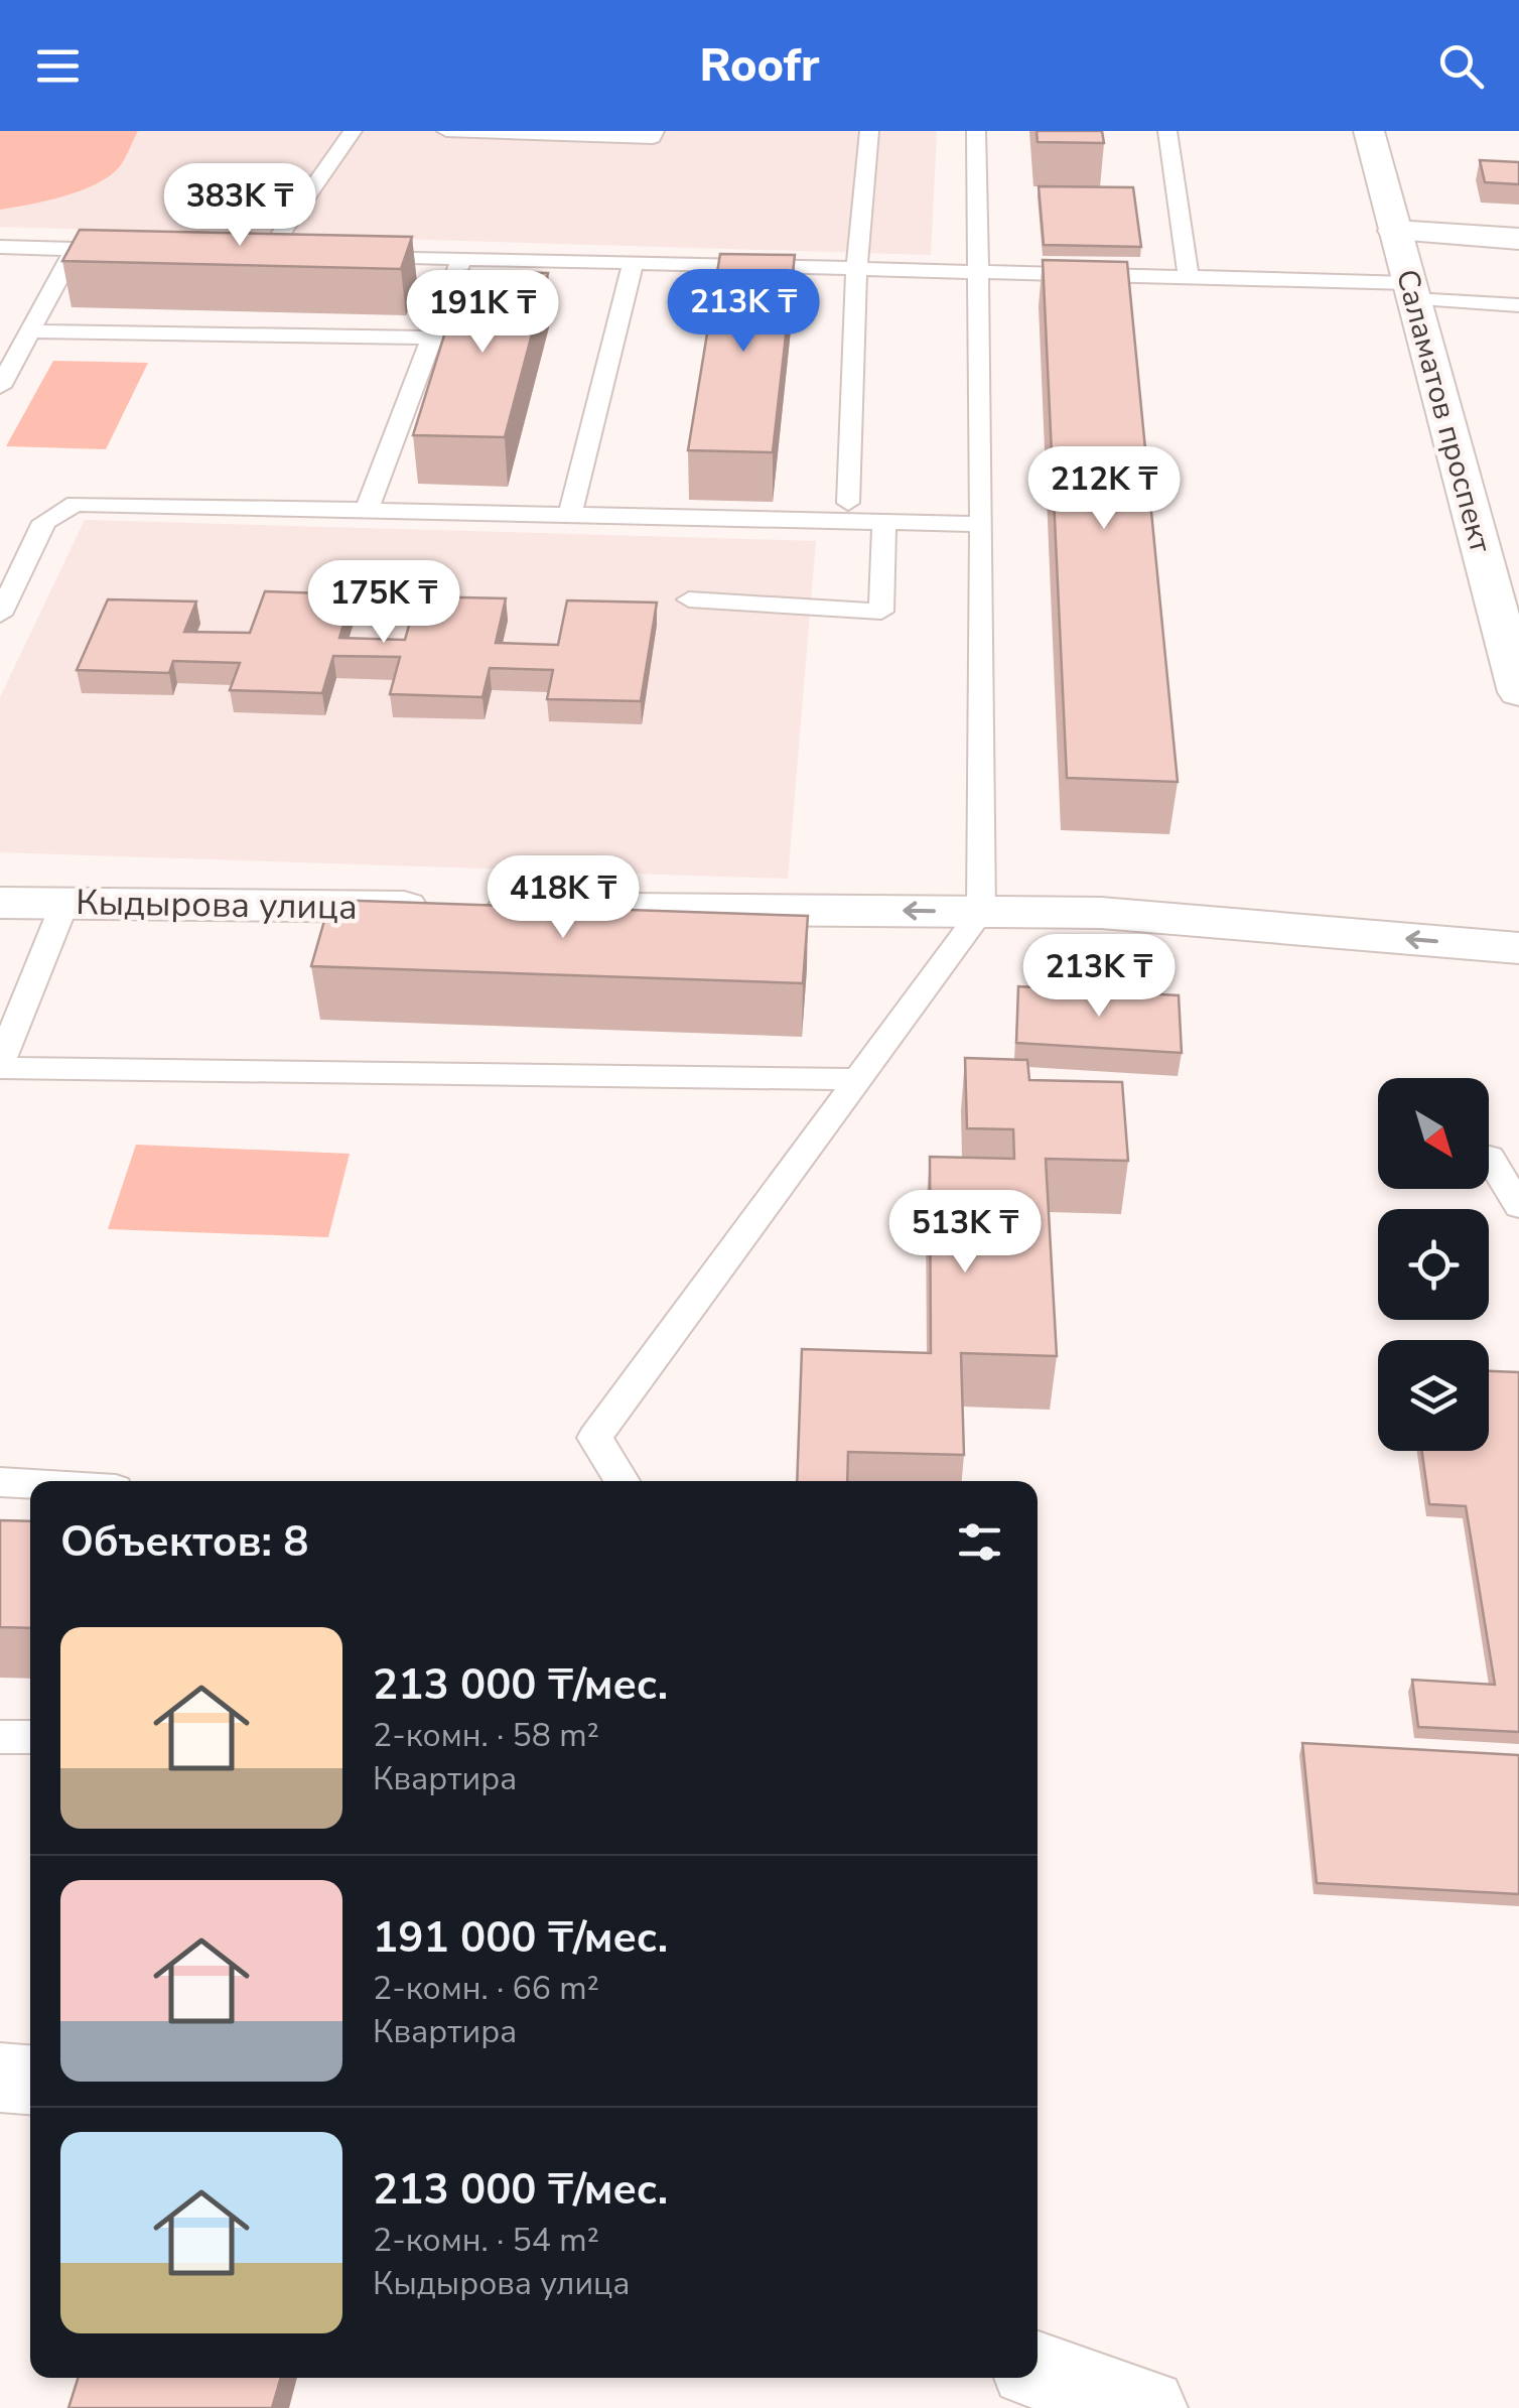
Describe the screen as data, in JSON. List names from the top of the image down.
{
  "streets": {
    "street": ["Саламатов проспект", "Кыдырова улица"]
  },
  "one_way": ["Кыдырова улица"],
  "north": "bottom right",
  "page": {
    "header": "Roofr",
    "price": [
      "383K ₸",
      "213K ₸",
      "191K ₸",
      "212K ₸",
      "175K ₸",
      "418K ₸",
      "213K ₸",
      "513K ₸"
    ],
    "heading": "Объектов: 8",
    "list": [
      {
        "name": "213 000 ₸/мес.",
        "note": "2-комн. · 58 m² · Квартира"
      },
      {
        "name": "191 000 ₸/мес.",
        "note": "2-комн. · 66 m² · Квартира"
      },
      {
        "name": "213 000 ₸/мес.",
        "note": "2-комн. · 54 m² · Кыдырова улица"
      }
    ]
  }
}
